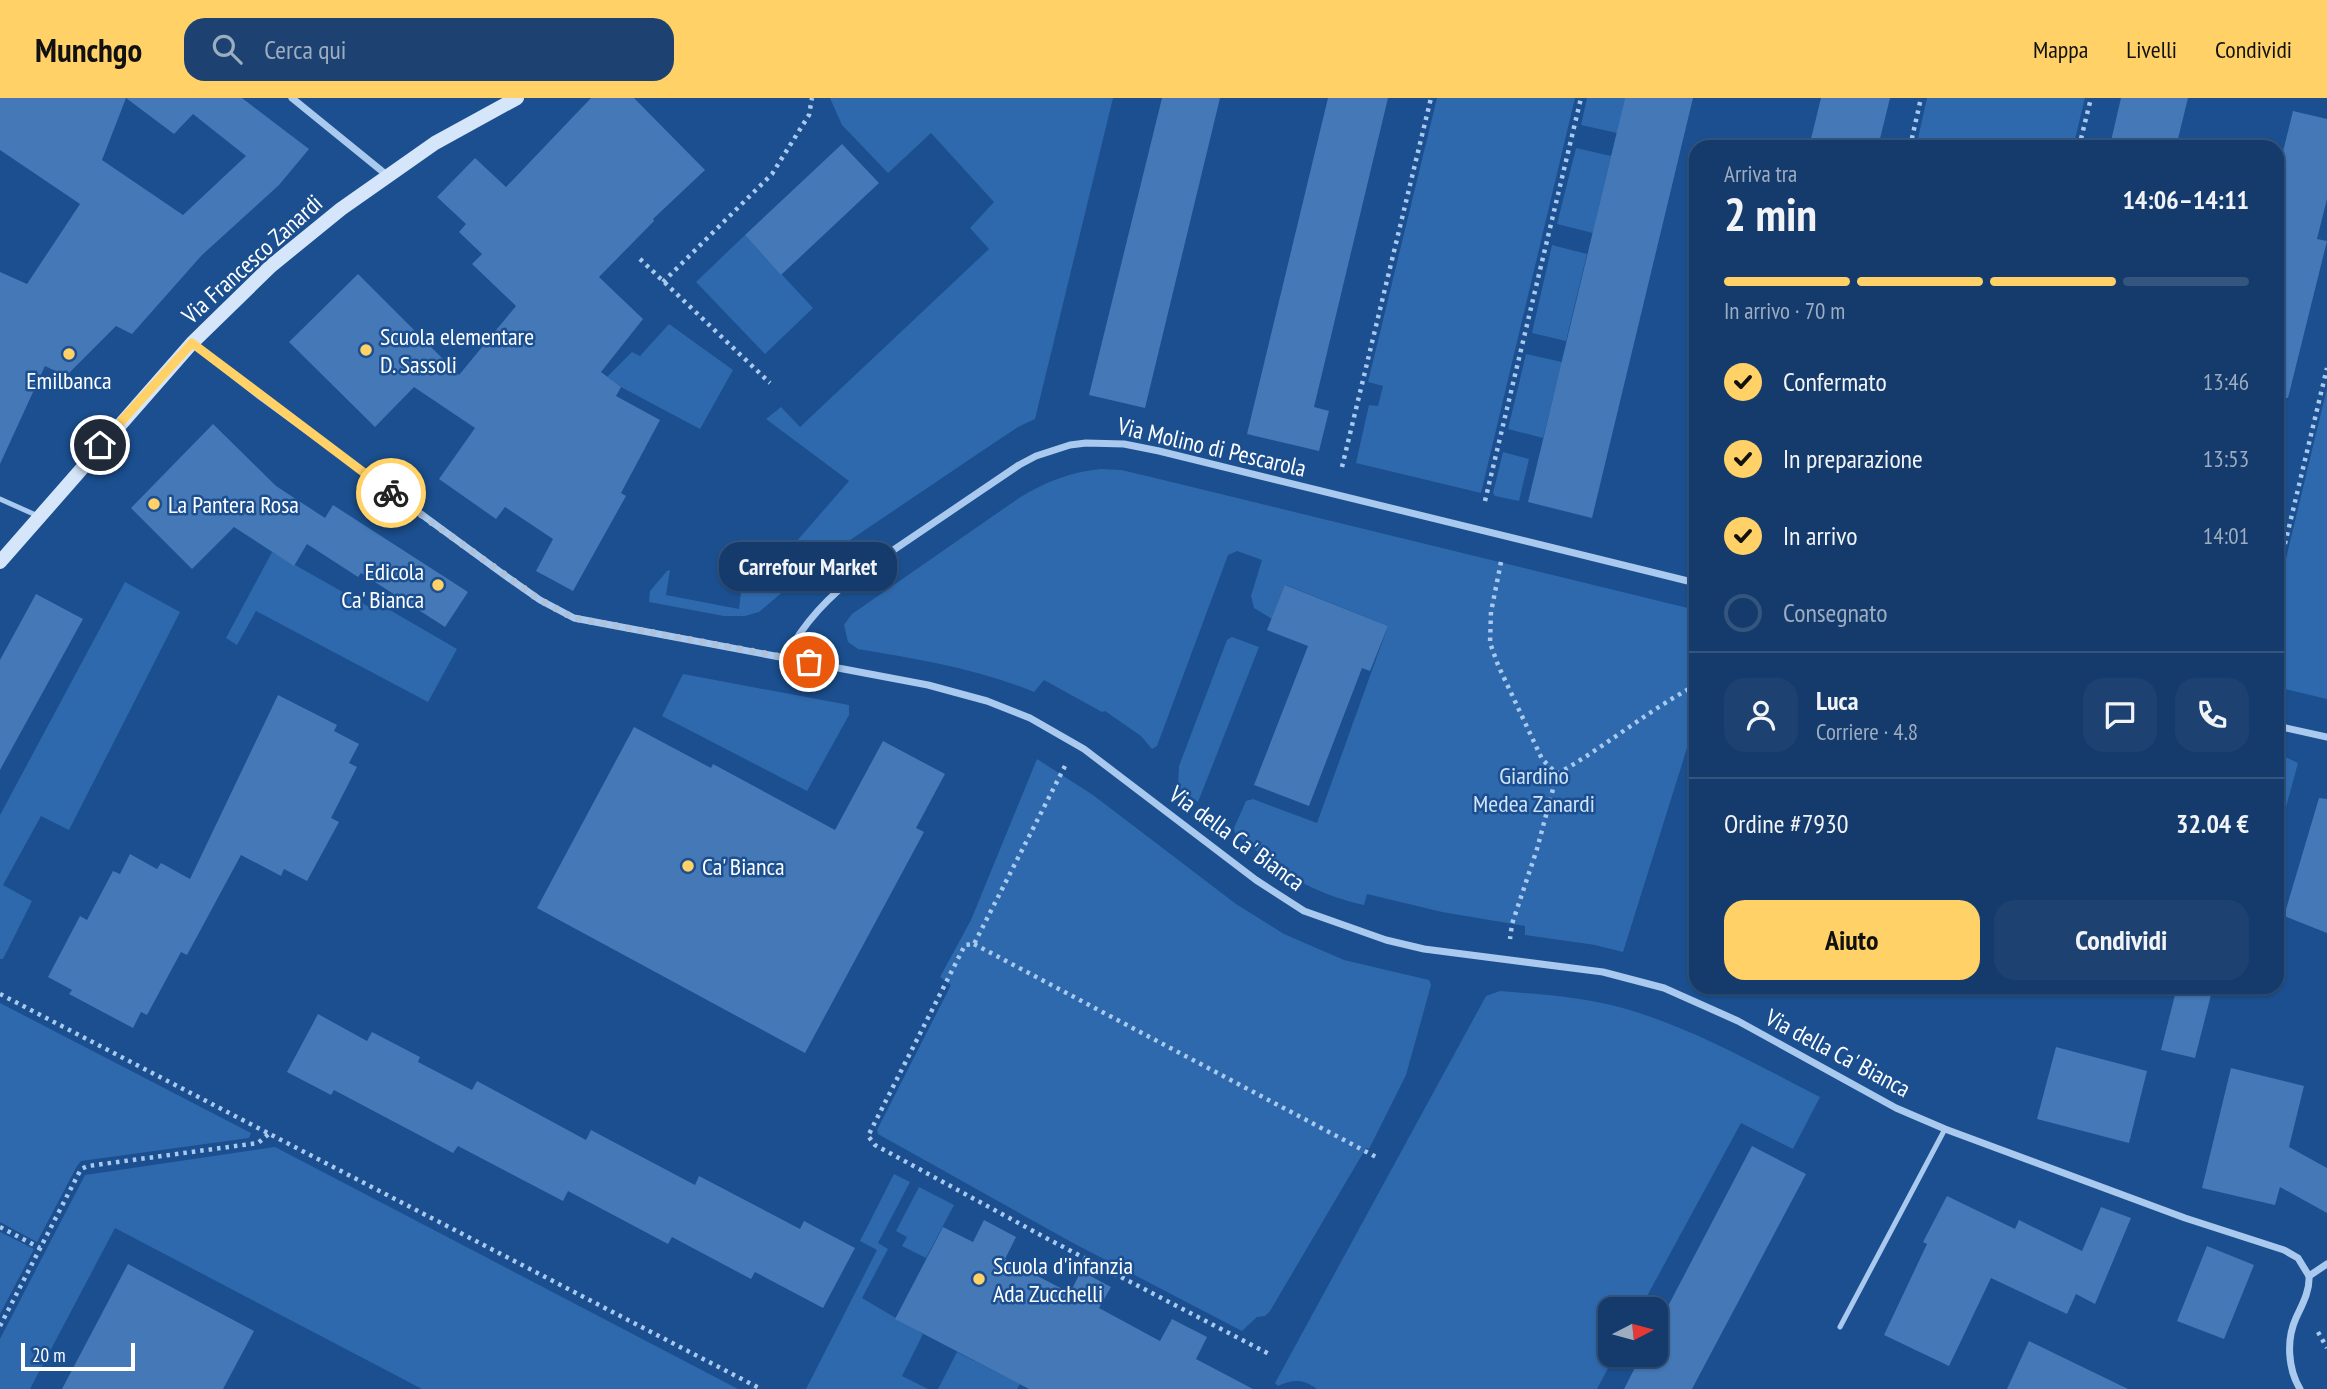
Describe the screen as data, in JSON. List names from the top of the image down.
{
  "streets": {
    "main road": ["Via Francesco Zanardi"],
    "street": ["Via Molino di Pescarola", "Via della Ca' Bianca"]
  },
  "crossings": [
    ["Via Francesco Zanardi", "Via della Ca' Bianca"],
    ["Via Molino di Pescarola", "Via della Ca' Bianca"]
  ],
  "parks": ["Giardino Medea Zanardi"],
  "places": [
    "Scuola elementare D. Sassoli",
    "Emilbanca",
    "La Pantera Rosa",
    "Edicola Ca' Bianca",
    "Carrefour Market",
    "Ca' Bianca",
    "Scuola d'infanzia Ada Zucchelli"
  ],
  "scale_bar": "20 m",
  "north": "right",
  "page": {
    "header": "Munchgo",
    "search": "Cerca qui",
    "nav": ["Mappa", "Livelli", "Condividi"],
    "heading": ["2 min", "Arriva tra", "14:06–14:11"],
    "panel": [
      "Luca",
      "Corriere · 4.8",
      "Ordine #7930",
      "32.04 €"
    ],
    "bar": "In arrivo · 70 m",
    "list": [
      ["Confermato", "13:46"],
      ["In preparazione", "13:53"],
      ["In arrivo", "14:01"],
      "Consegnato"
    ],
    "bubble": "Carrefour Market",
    "buttons": ["Aiuto", "Condividi"],
    "scale": "20 m"
  }
}
